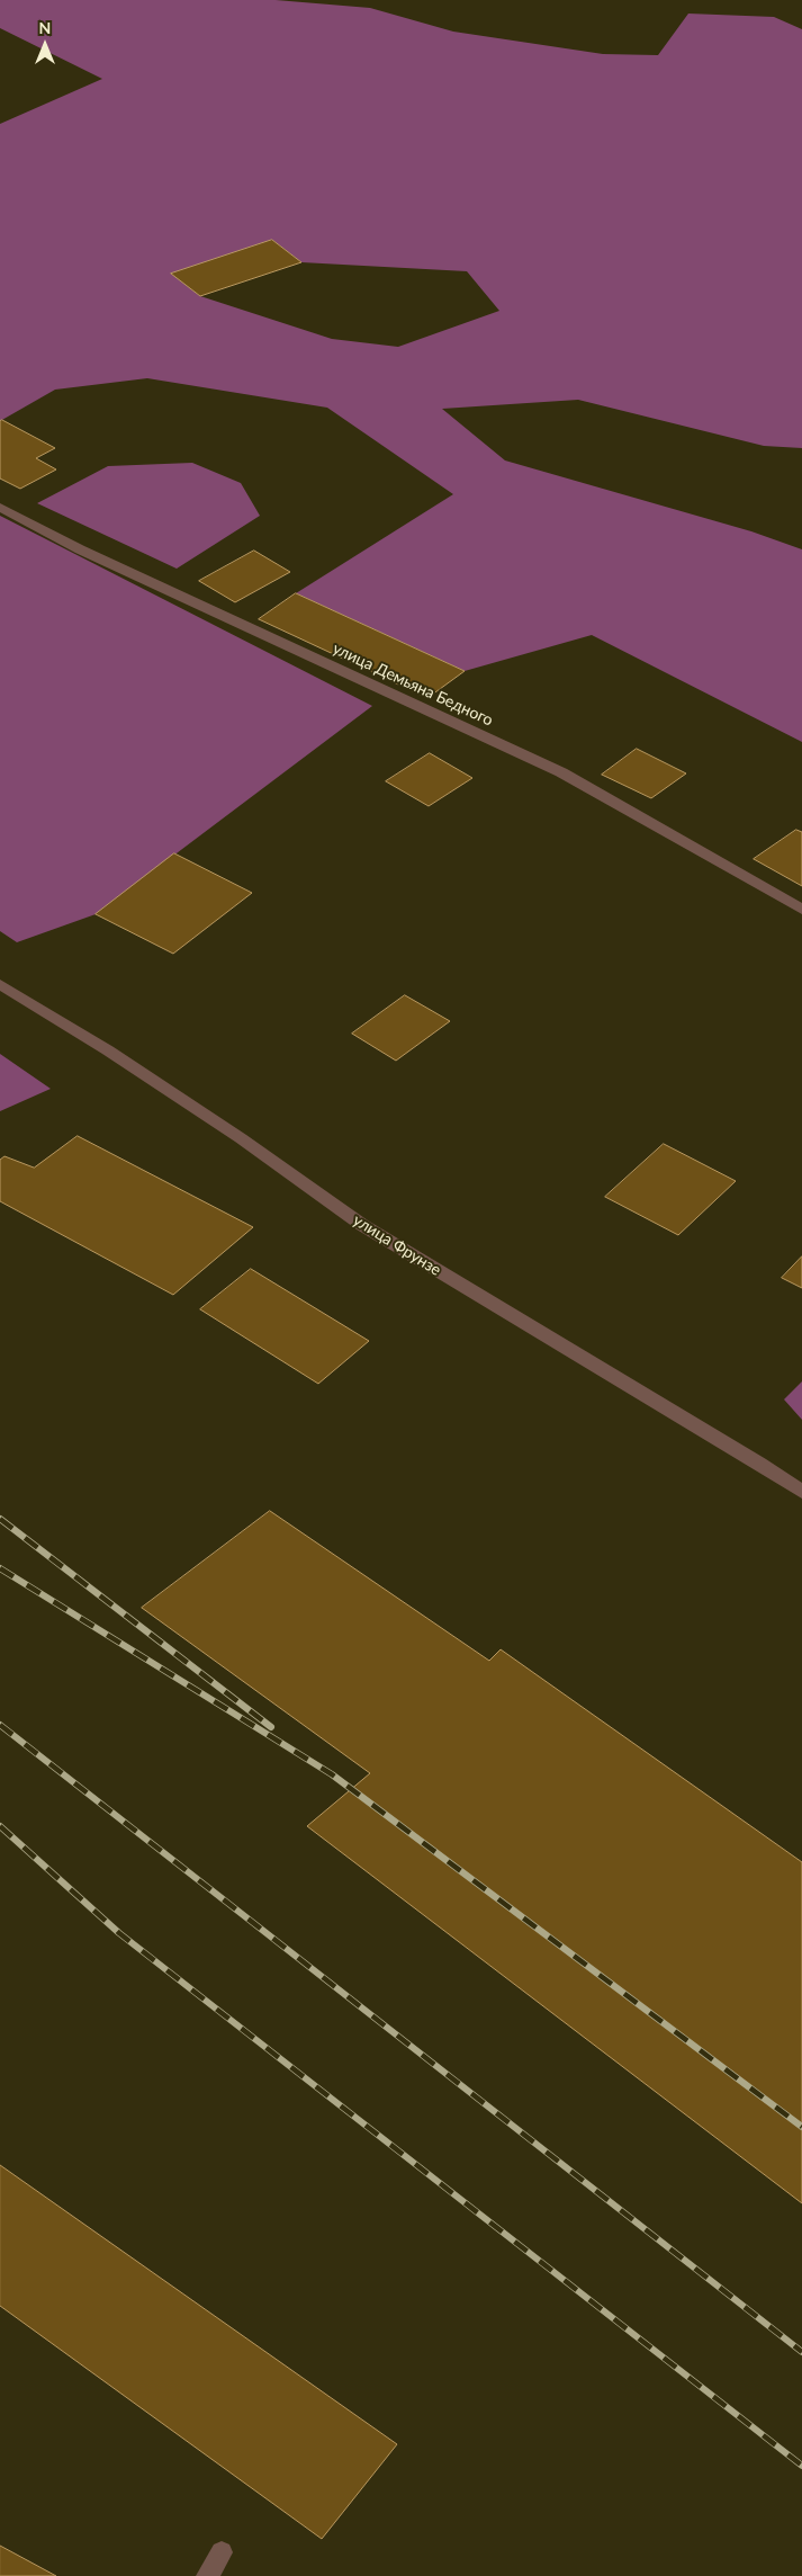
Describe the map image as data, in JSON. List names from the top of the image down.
{
  "streets": {
    "street": ["улица Демьяна Бедного", "улица Фрунзе"]
  },
  "north": "top"
}
